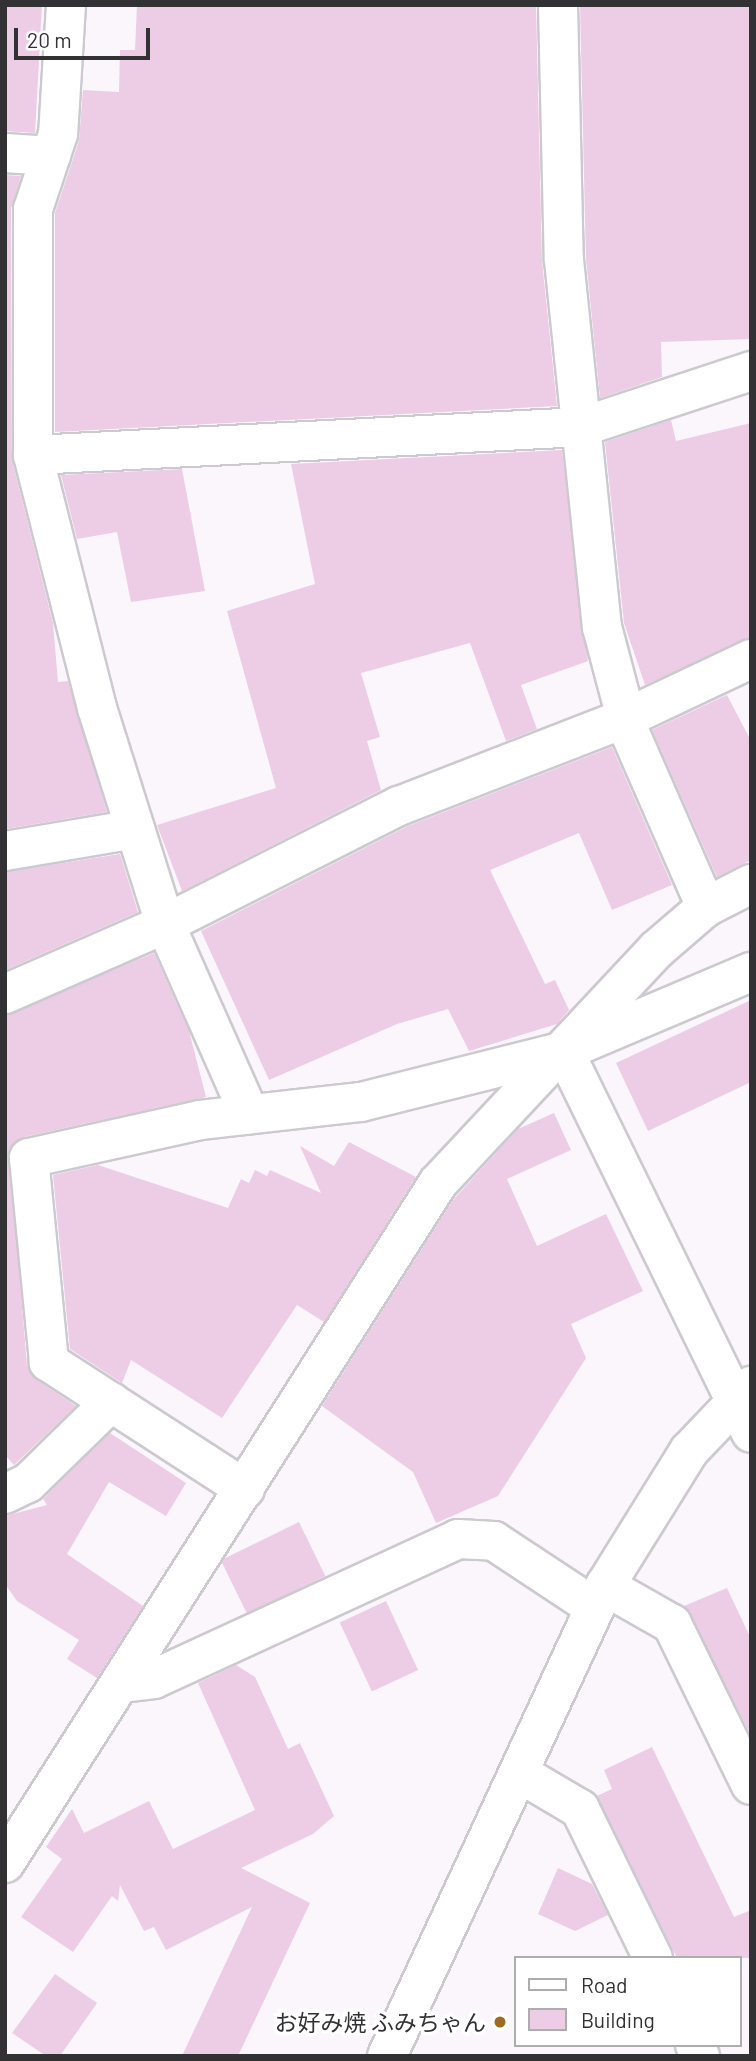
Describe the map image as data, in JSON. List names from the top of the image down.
{
  "places": ["お好み焼 ふみちゃん"],
  "legend": ["Road", "Building"],
  "scale_bar": "20 m"
}
